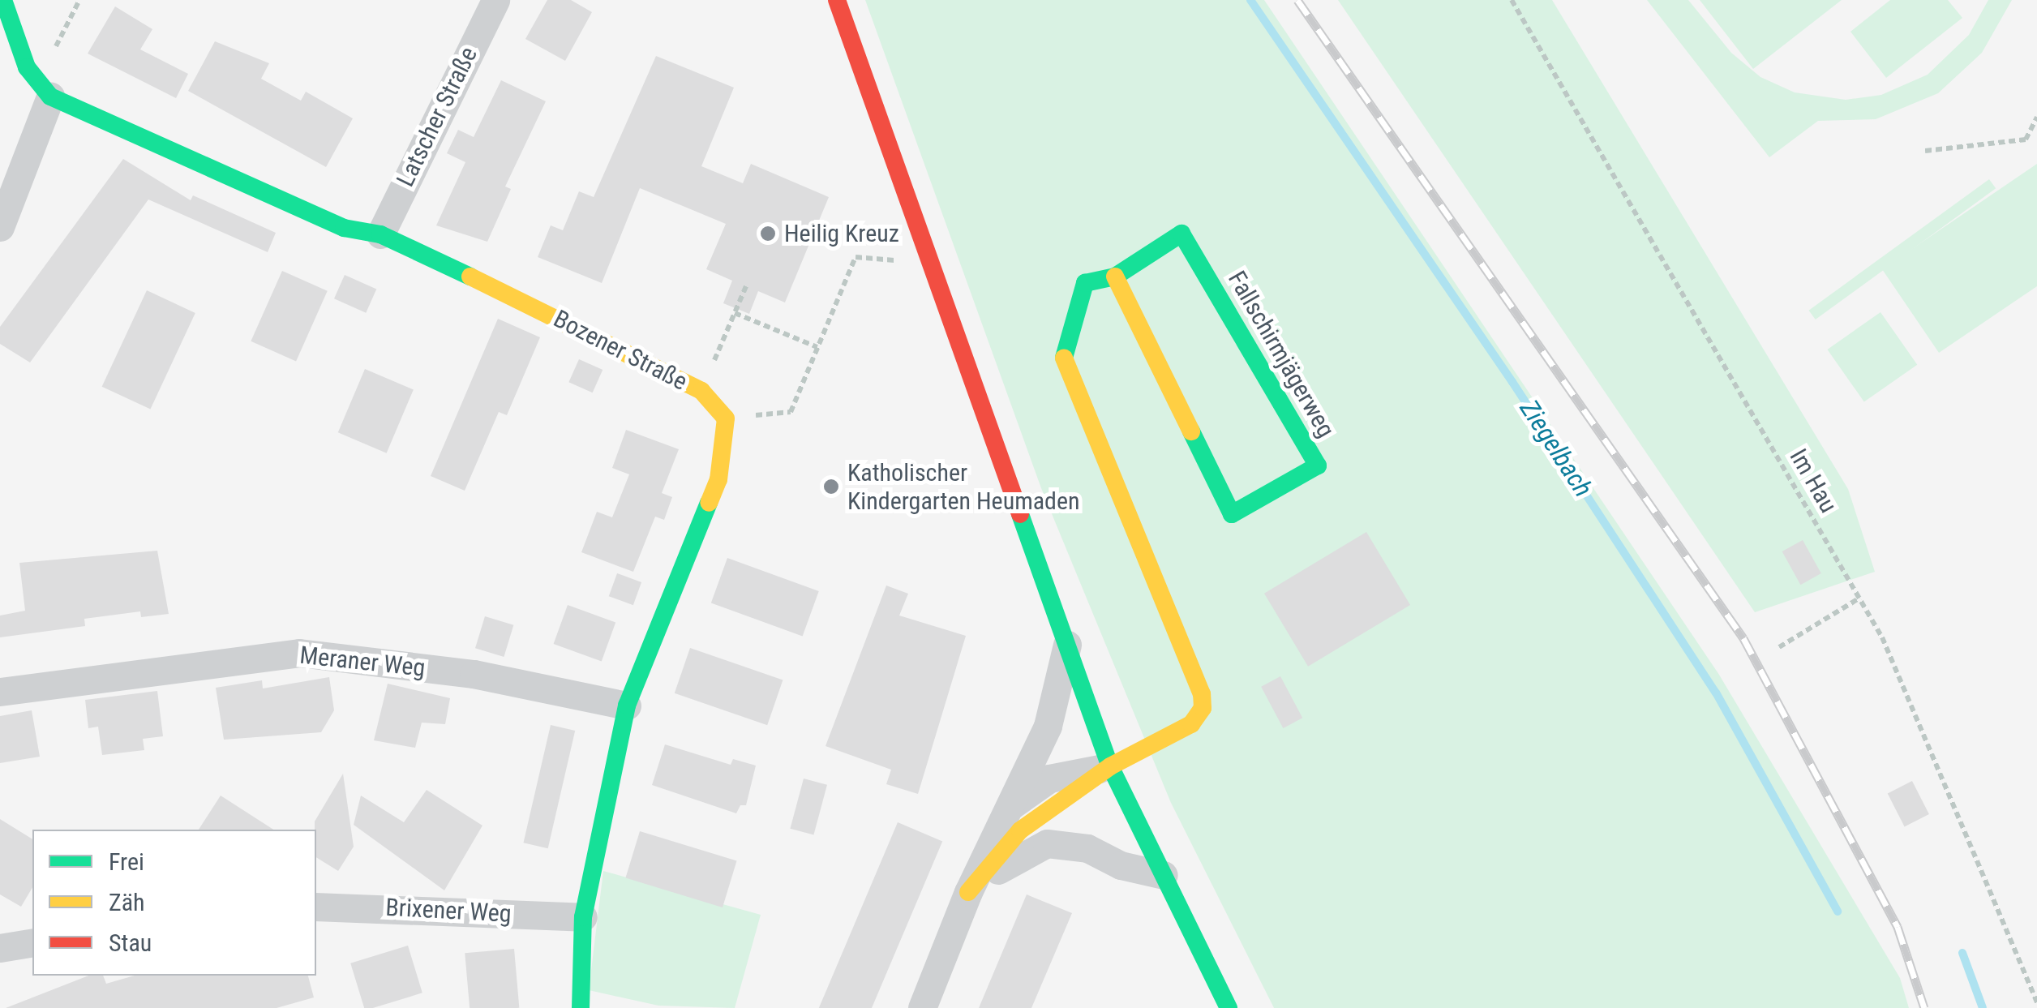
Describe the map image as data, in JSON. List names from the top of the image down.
{
  "streets": {
    "street": [
      "Latscher Straße",
      "Bozener Straße",
      "Fallschirmjägerweg",
      "Meraner Weg",
      "Brixener Weg"
    ],
    "path": ["Im Hau"]
  },
  "crossings": [
    ["Latscher Straße", "Bozener Straße"],
    ["Bozener Straße", "Meraner Weg"],
    ["Bozener Straße", "Brixener Weg"]
  ],
  "water": ["Ziegelbach"],
  "places": ["Heilig Kreuz", "Katholischer Kindergarten Heumaden"],
  "legend": ["Frei", "Zäh", "Stau"]
}
